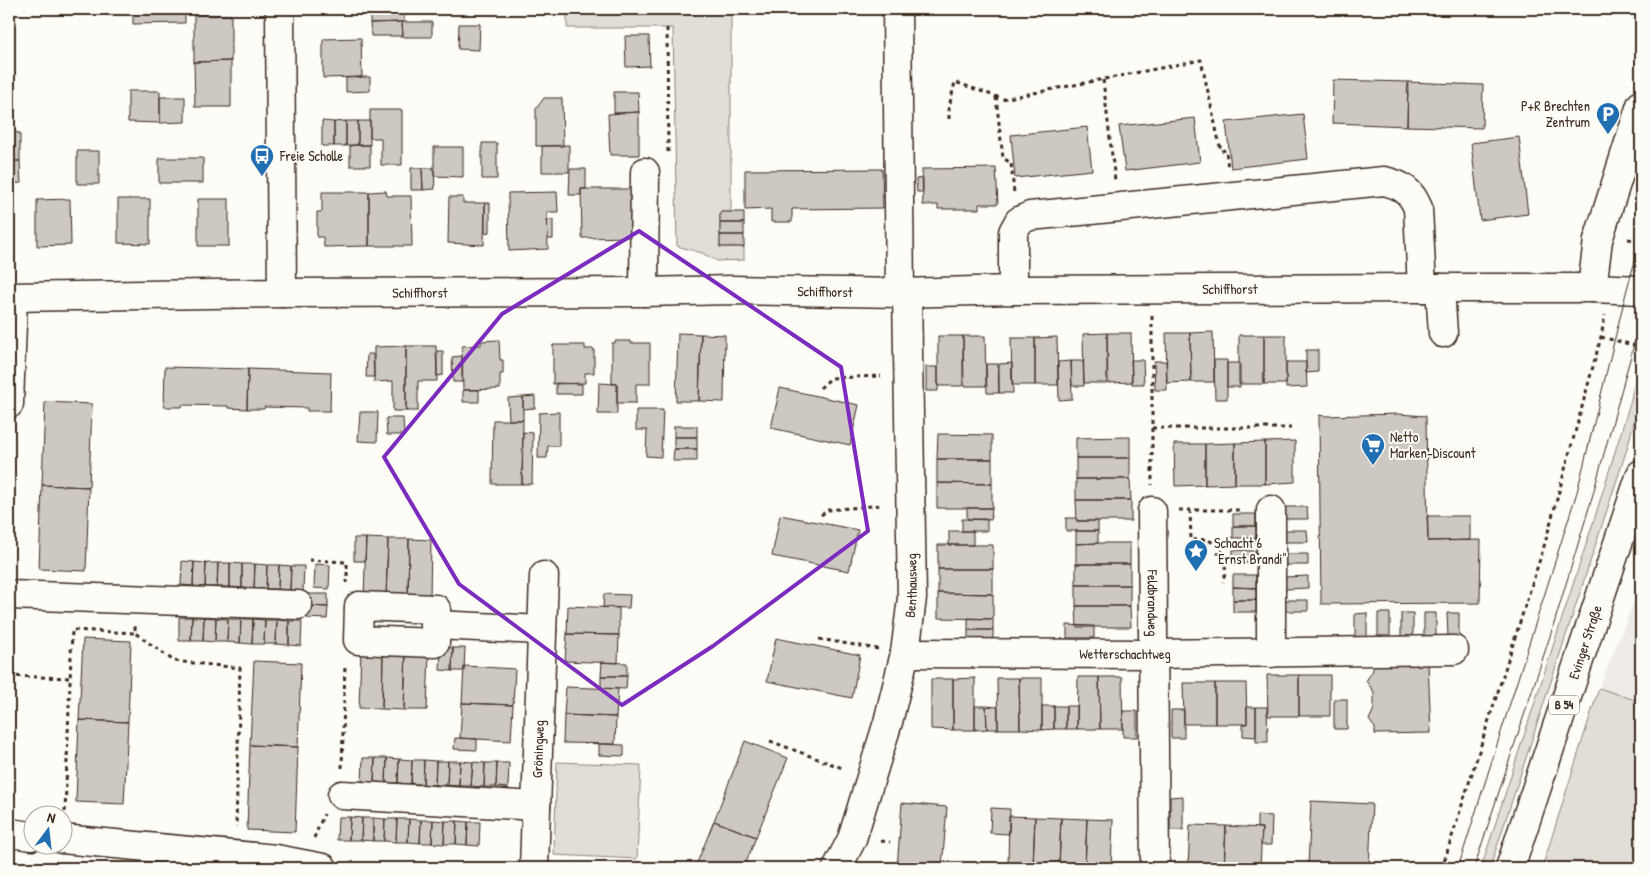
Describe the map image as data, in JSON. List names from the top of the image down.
{
  "streets": {
    "street": [
      "Schiffhorst",
      "Benthausweg",
      "Feldbrandweg",
      "Evinger Straße",
      "Wetterschachtweg",
      "B 54",
      "Gröningweg"
    ]
  },
  "crossings": [
    ["Schiffhorst", "Benthausweg"],
    ["Benthausweg", "Wetterschachtweg"],
    ["Feldbrandweg", "Wetterschachtweg"]
  ],
  "places": {
    "parking": ["P+R Brechten Zentrum"],
    "bus stop": ["Freie Scholle"],
    "supermarket": ["Netto Marken-Discount"],
    "place": ["Schacht 6 \"Ernst Brandi\""]
  },
  "north": "top"
}
